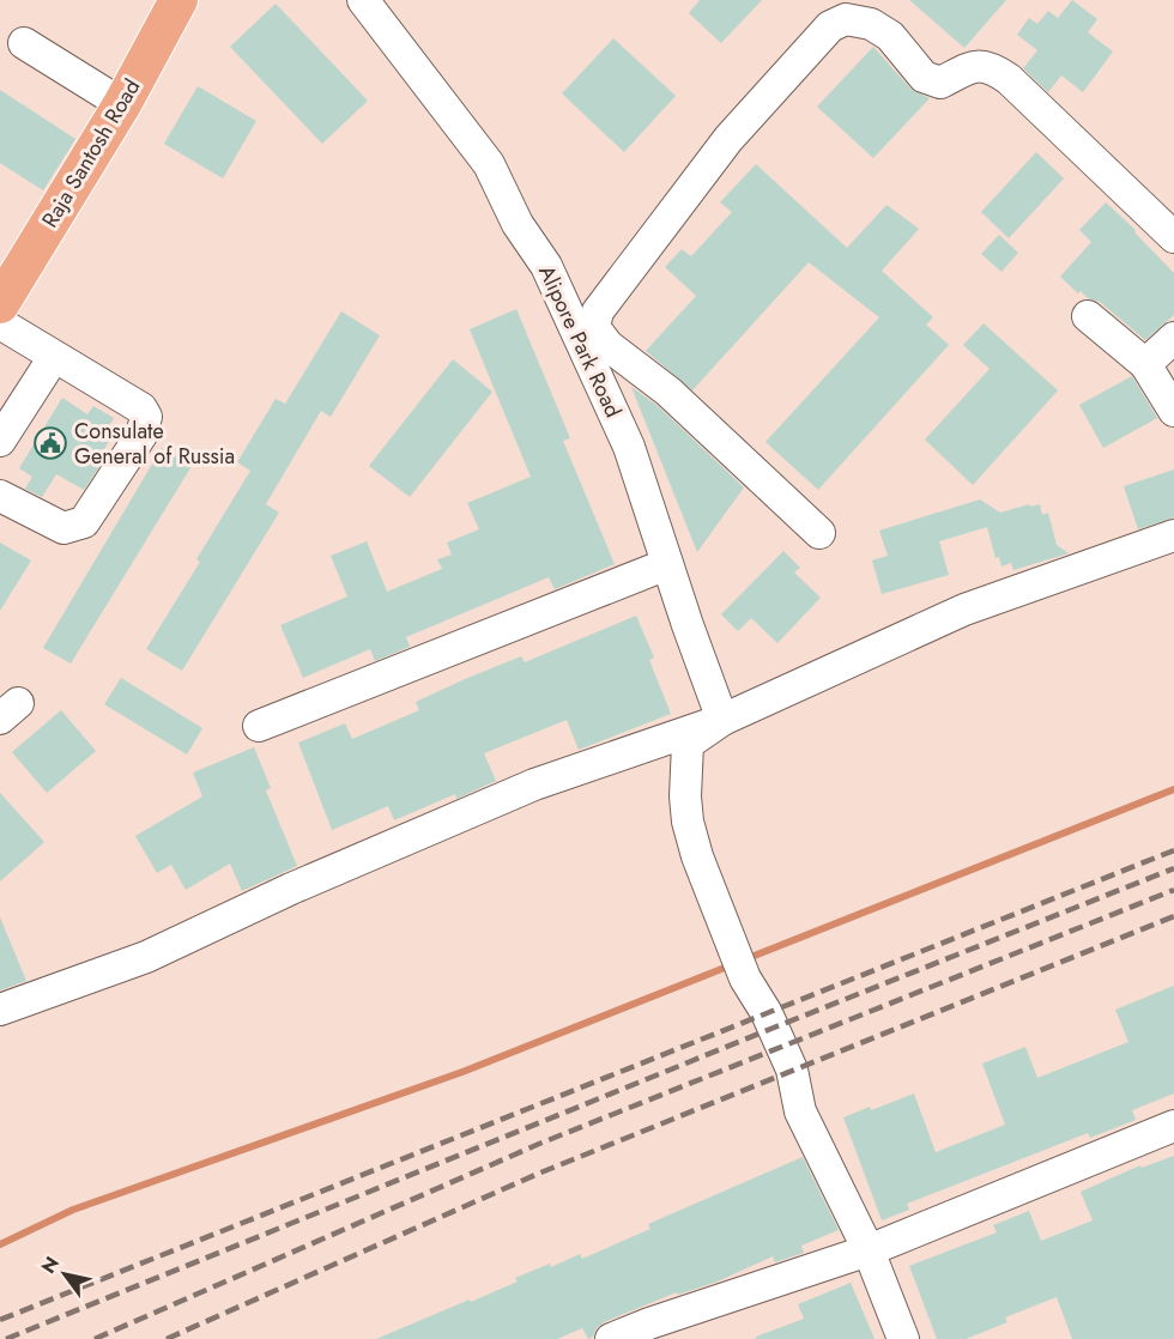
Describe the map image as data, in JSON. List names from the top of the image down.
{
  "streets": {
    "main road": ["Raja Santosh Road"],
    "street": ["Alipore Park Road"]
  },
  "places": {
    "public building": ["Consulate General of Russia"]
  },
  "north": "top left"
}
